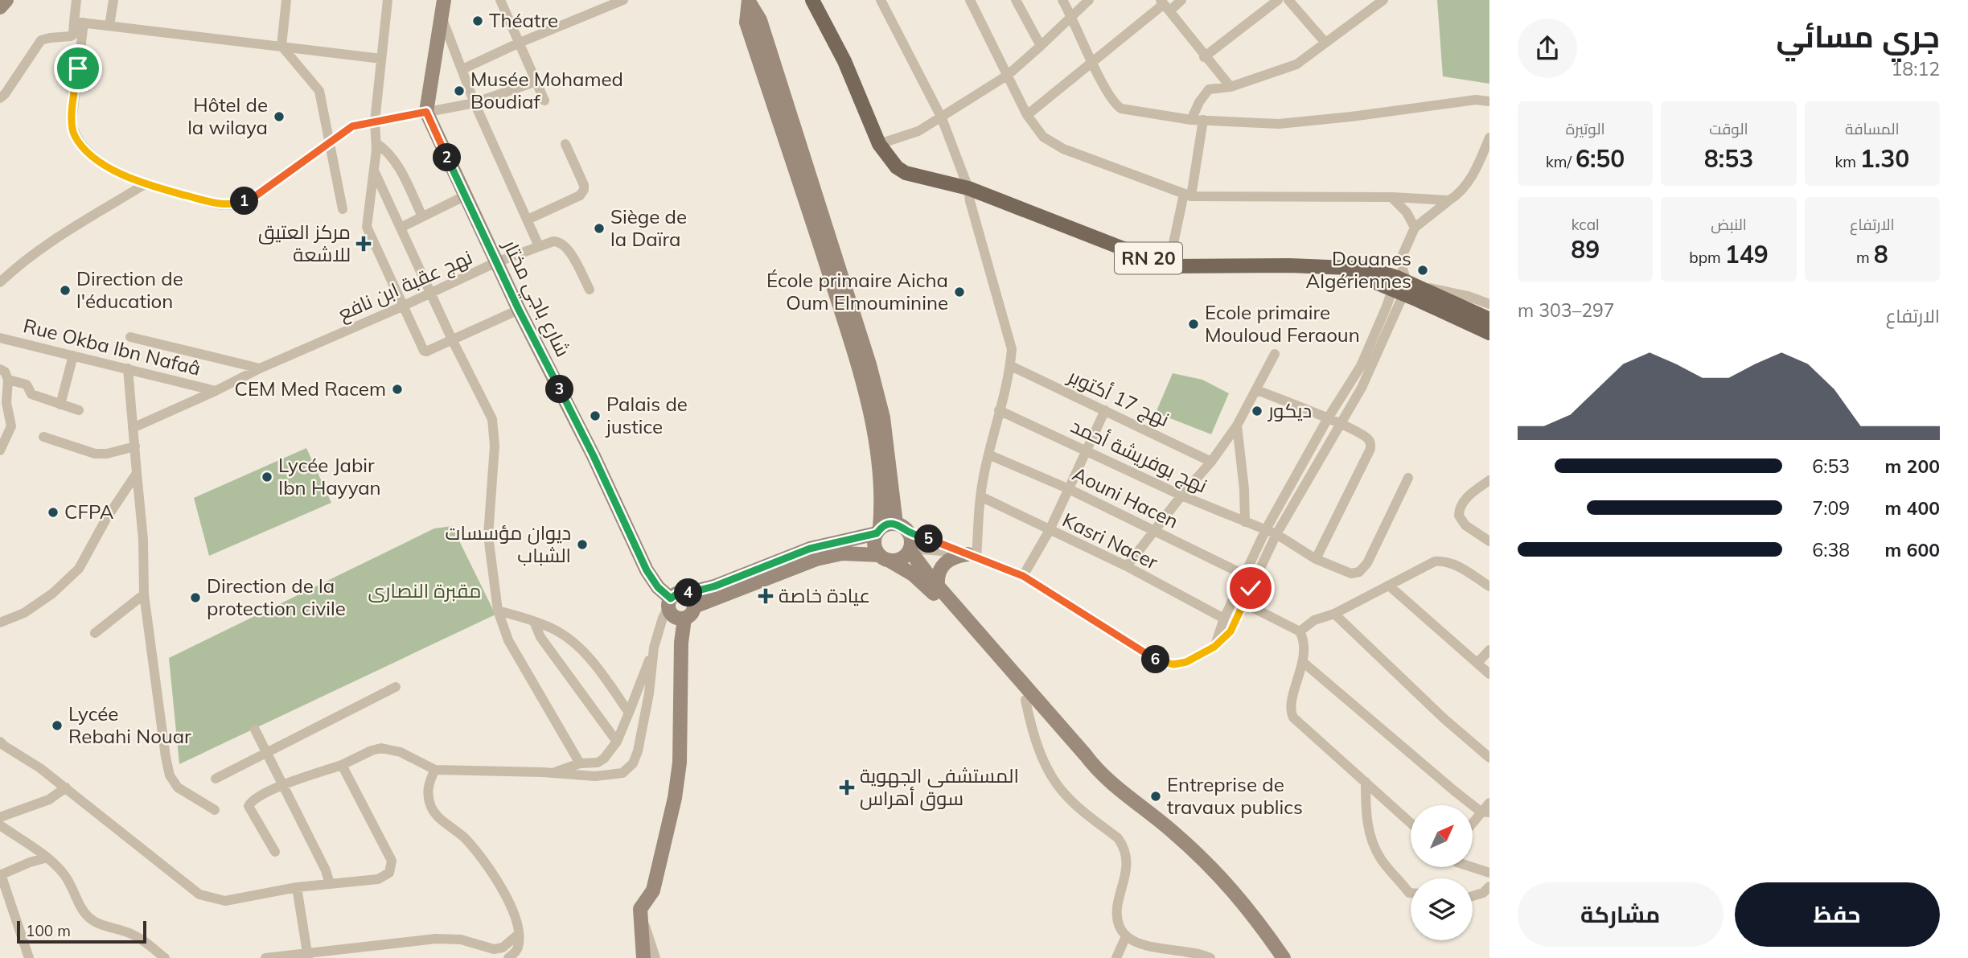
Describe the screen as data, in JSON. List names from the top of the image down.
{
  "streets": {
    "main road": ["RN 20"],
    "street": [
      "نهج عقبة ابن نافع",
      "شارع باجي مختار",
      "Rue Okba Ibn Nafaâ",
      "نهج 17 أكتوبر",
      "نهج بوفريشة أحمد",
      "Aouni Hacen",
      "Kasri Nacer"
    ]
  },
  "crossings": [
    ["نهج عقبة ابن نافع", "شارع باجي مختار"],
    ["نهج عقبة ابن نافع", "Rue Okba Ibn Nafaâ"]
  ],
  "parks": ["مقبرة النصارى"],
  "places": {
    "other": [
      "Théatre",
      "Musée Mohamed Boudiaf",
      "Hôtel de la wilaya",
      "Siège de la Daïra",
      "Douanes Algériennes",
      "Direction de l'éducation",
      "École primaire Aicha Oum Elmouminine",
      "Ecole primaire Mouloud Feraoun",
      "CEM Med Racem",
      "ديكور",
      "Palais de justice",
      "Lycée Jabir Ibn Hayyan",
      "CFPA",
      "ديوان مؤسسات الشباب",
      "Direction de la protection civile",
      "Lycée Rebahi Nouar",
      "Entreprise de travaux publics"
    ],
    "health": ["مركز العتيق للاشعة", "عيادة خاصة", "المستشفى الجهوية سوق أهراس"]
  },
  "scale_bar": "100 m",
  "north": "top right",
  "page": {
    "heading": ["جري مسائي", "18:12"],
    "stats": [
      ["المسافة", "1.30 km"],
      ["الوقت", "8:53"],
      ["الوتيرة", "6:50 /km"],
      ["الارتفاع", "8 m"],
      ["النبض", "149 bpm"],
      ["kcal", "89"]
    ],
    "pins": [
      "2",
      "1",
      "3",
      "5",
      "4",
      "6"
    ],
    "chart": ["الارتفاع", "297–303 m"],
    "list": [
      {
        "name": "200 m",
        "note": "6:53"
      },
      {
        "name": "400 m",
        "note": "7:09"
      },
      {
        "name": "600 m",
        "note": "6:38"
      }
    ],
    "buttons": ["حفظ", "مشاركة"],
    "scale": "100 m"
  }
}
